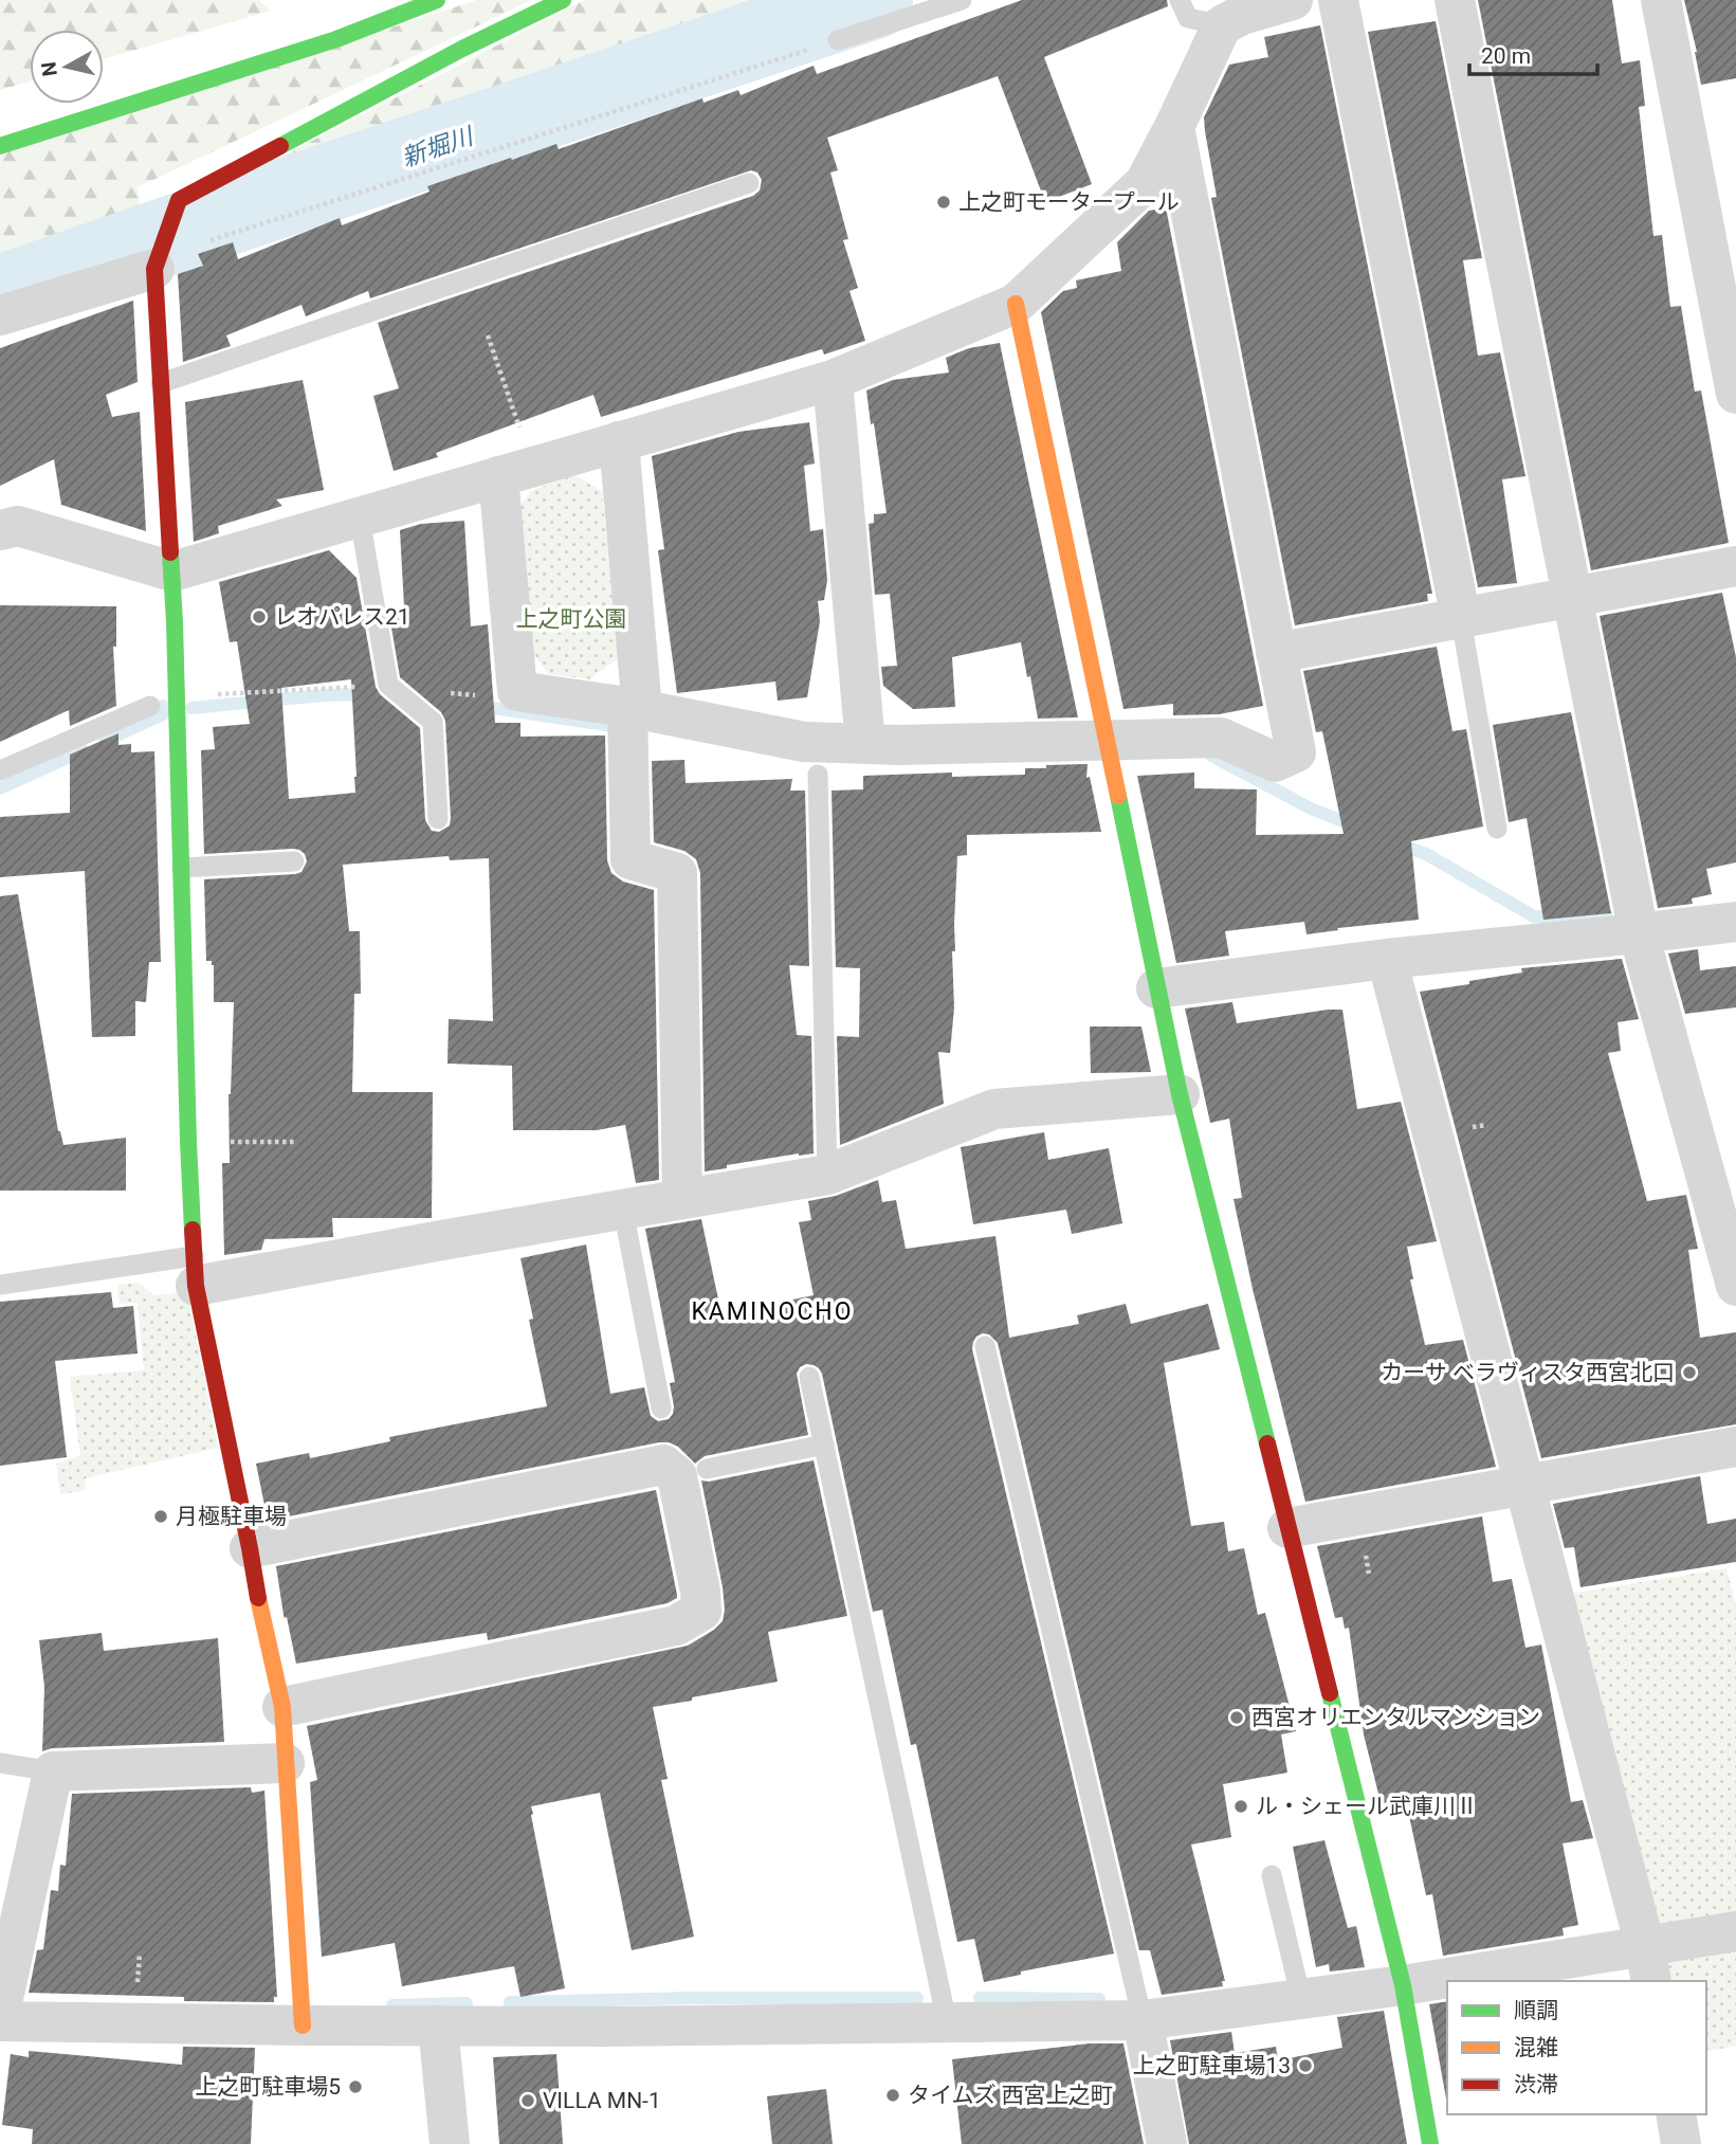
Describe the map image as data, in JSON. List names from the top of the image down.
{
  "districts": ["KAMINOCHO"],
  "water": ["新堀川"],
  "parks": ["上之町公園"],
  "places": [
    "上之町モータープール",
    "レオパレス21",
    "カーサ ベラヴィスタ西宮北口",
    "月極駐車場",
    "西宮オリエンタルマンション",
    "ル・シェール武庫川Ⅱ",
    "上之町駐車場13",
    "上之町駐車場5",
    "タイムズ 西宮上之町",
    "VILLA MN-1"
  ],
  "legend": ["順調", "混雑", "渋滞"],
  "scale_bar": "20 m",
  "north": "left"
}
